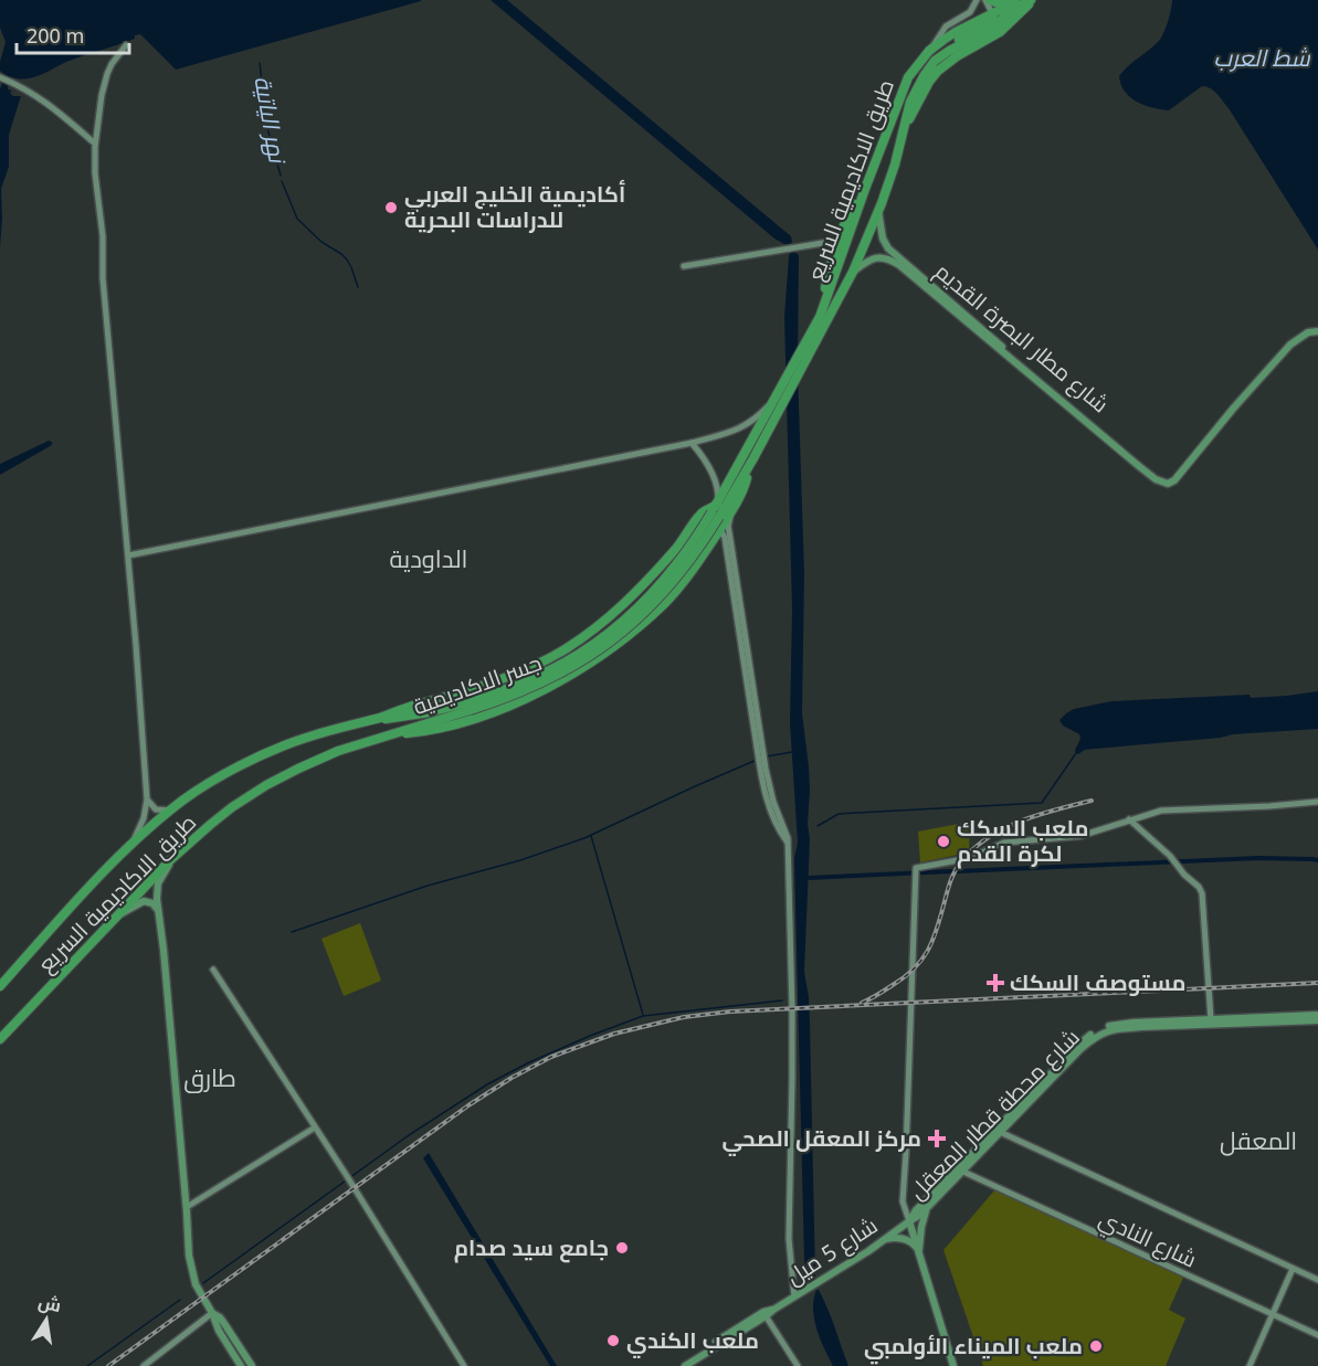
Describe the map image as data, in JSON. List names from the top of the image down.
{
  "streets": {
    "highway": ["طريق الاكاديمية السريع", "جسر الاكاديمية"],
    "main road": ["شارع مطار البصرة القديم", "شارع محطة قطار المعقل", "شارع 5 ميل"],
    "street": ["شارع النادي"]
  },
  "crossings": [
    ["طريق الاكاديمية السريع", "شارع مطار البصرة القديم"],
    ["طريق الاكاديمية السريع", "جسر الاكاديمية"],
    ["شارع محطة قطار المعقل", "شارع النادي"],
    ["شارع محطة قطار المعقل", "شارع 5 ميل"]
  ],
  "districts": ["الداودية", "طارق", "المعقل"],
  "water": ["شط العرب", "نهر الياتية"],
  "places": {
    "other": [
      "أكاديمية الخليج العربي للدراسات البحرية",
      "ملعب السكك لكرة القدم",
      "جامع سيد صدام",
      "ملعب الكندي",
      "ملعب الميناء الأولمبي"
    ],
    "health": ["مستوصف السكك", "مركز المعقل الصحي"]
  },
  "scale_bar": "200 m",
  "north": "top"
}
